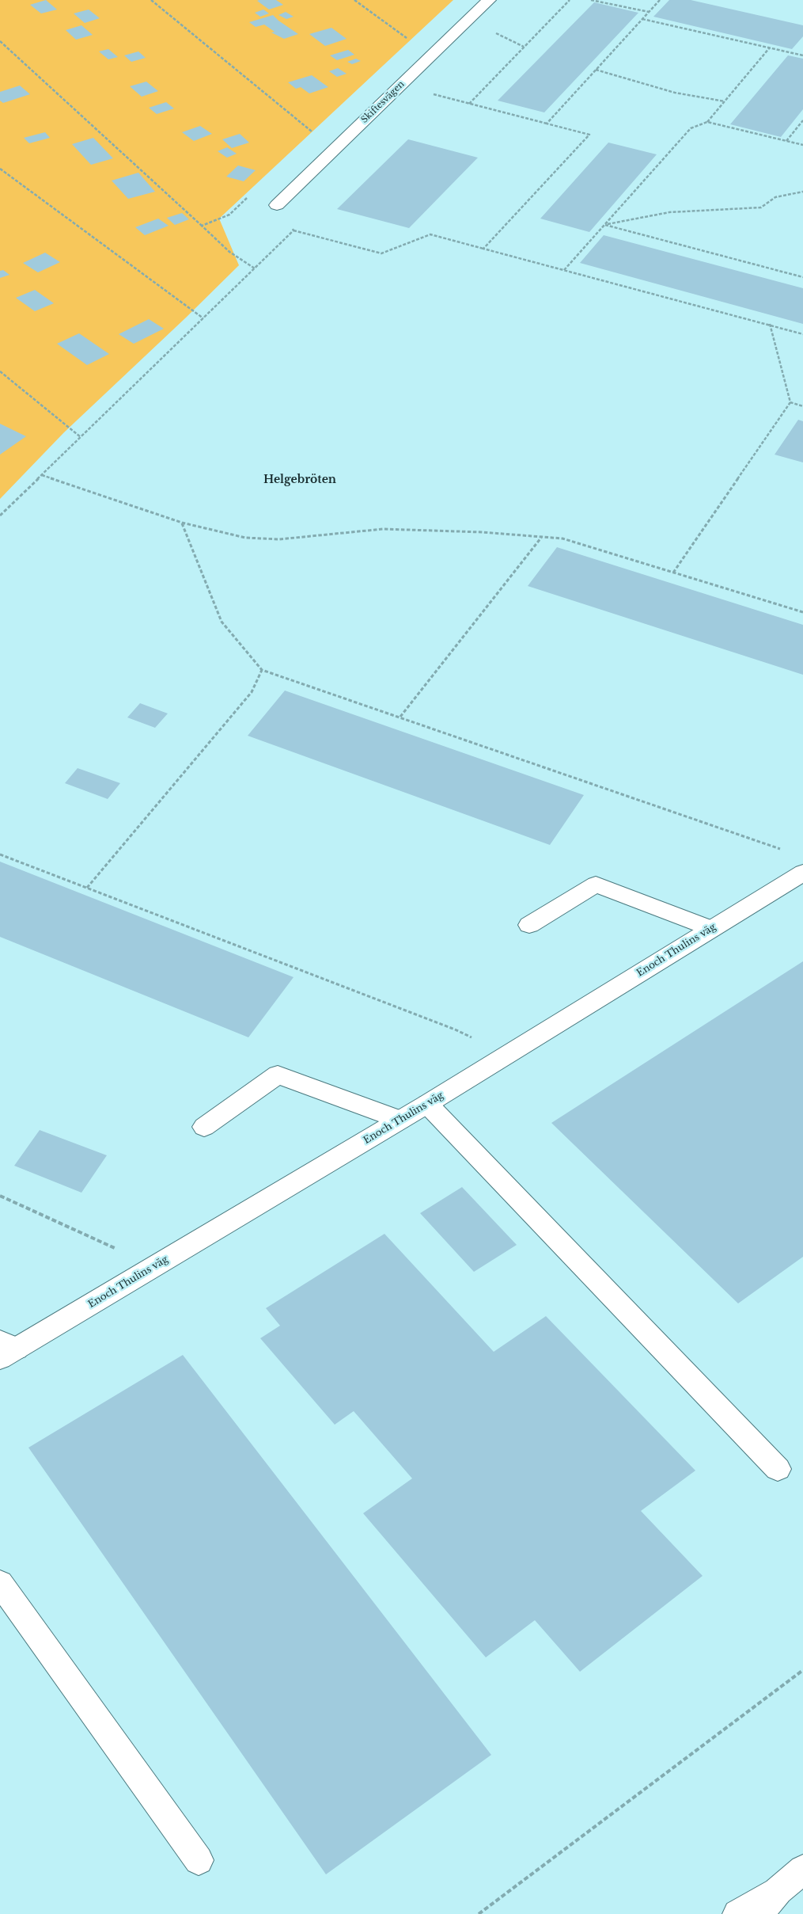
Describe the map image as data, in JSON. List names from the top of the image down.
{
  "streets": {
    "street": ["Skiftesvägen", "Enoch Thulins väg"]
  },
  "districts": ["Helgebröten"]
}
